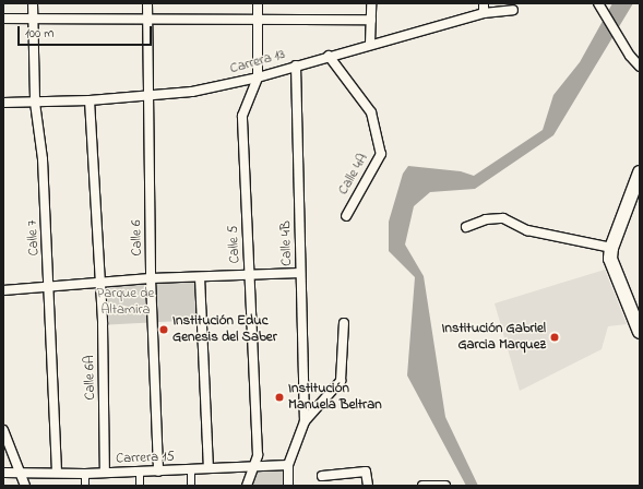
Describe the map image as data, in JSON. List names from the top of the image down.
{
  "streets": {
    "street": [
      "Carrera 13",
      "Calle 4A",
      "Calle 7",
      "Calle 6",
      "Calle 4B",
      "Calle 5",
      "Calle 6A",
      "Carrera 15"
    ]
  },
  "crossings": [
    ["Carrera 13", "Calle 4A"],
    ["Carrera 13", "Calle 7"],
    ["Carrera 13", "Calle 6"],
    ["Carrera 13", "Calle 4B"],
    ["Carrera 13", "Calle 5"],
    ["Calle 7", "Carrera 15"],
    ["Calle 6", "Carrera 15"],
    ["Calle 5", "Carrera 15"],
    ["Calle 6A", "Carrera 15"]
  ],
  "parks": ["Parque de Altamira"],
  "places": ["Institución Educ Genesis del Saber", "Institución Gabriel Garcia Marquez", "Institución Manuela Beltran"],
  "scale_bar": "100 m"
}
